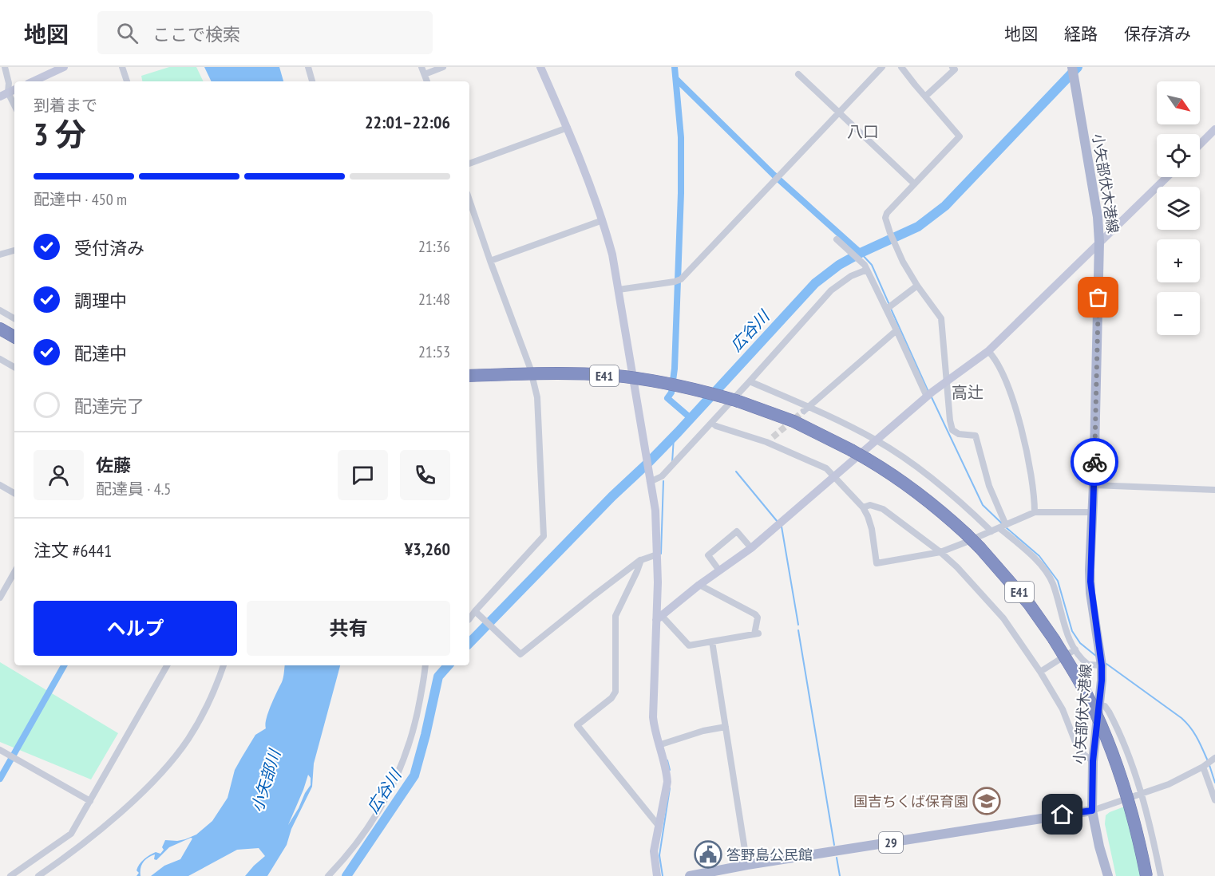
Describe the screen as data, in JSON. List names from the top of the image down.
{
  "streets": {
    "highway": ["E41"],
    "main road": ["小矢部伏木港線", "29"]
  },
  "crossings": [
    ["小矢部伏木港線", "29"]
  ],
  "districts": ["八口", "高辻"],
  "water": ["広谷川", "小矢部川"],
  "places": {
    "school or university": ["国吉ちくば保育園"],
    "public building": ["答野島公民館"]
  },
  "north": "bottom right",
  "page": {
    "header": "地図",
    "search": "ここで検索",
    "nav": ["地図", "経路", "保存済み"],
    "map_buttons": ["+", "−"],
    "heading": ["3 分", "到着まで", "22:01–22:06"],
    "panel": [
      "佐藤",
      "配達員 · 4.5",
      "注文 #6441",
      "¥3,260"
    ],
    "bar": "配達中 · 450 m",
    "list": [
      ["受付済み", "21:36"],
      ["調理中", "21:48"],
      ["配達中", "21:53"],
      "配達完了"
    ],
    "buttons": ["ヘルプ", "共有"]
  }
}
